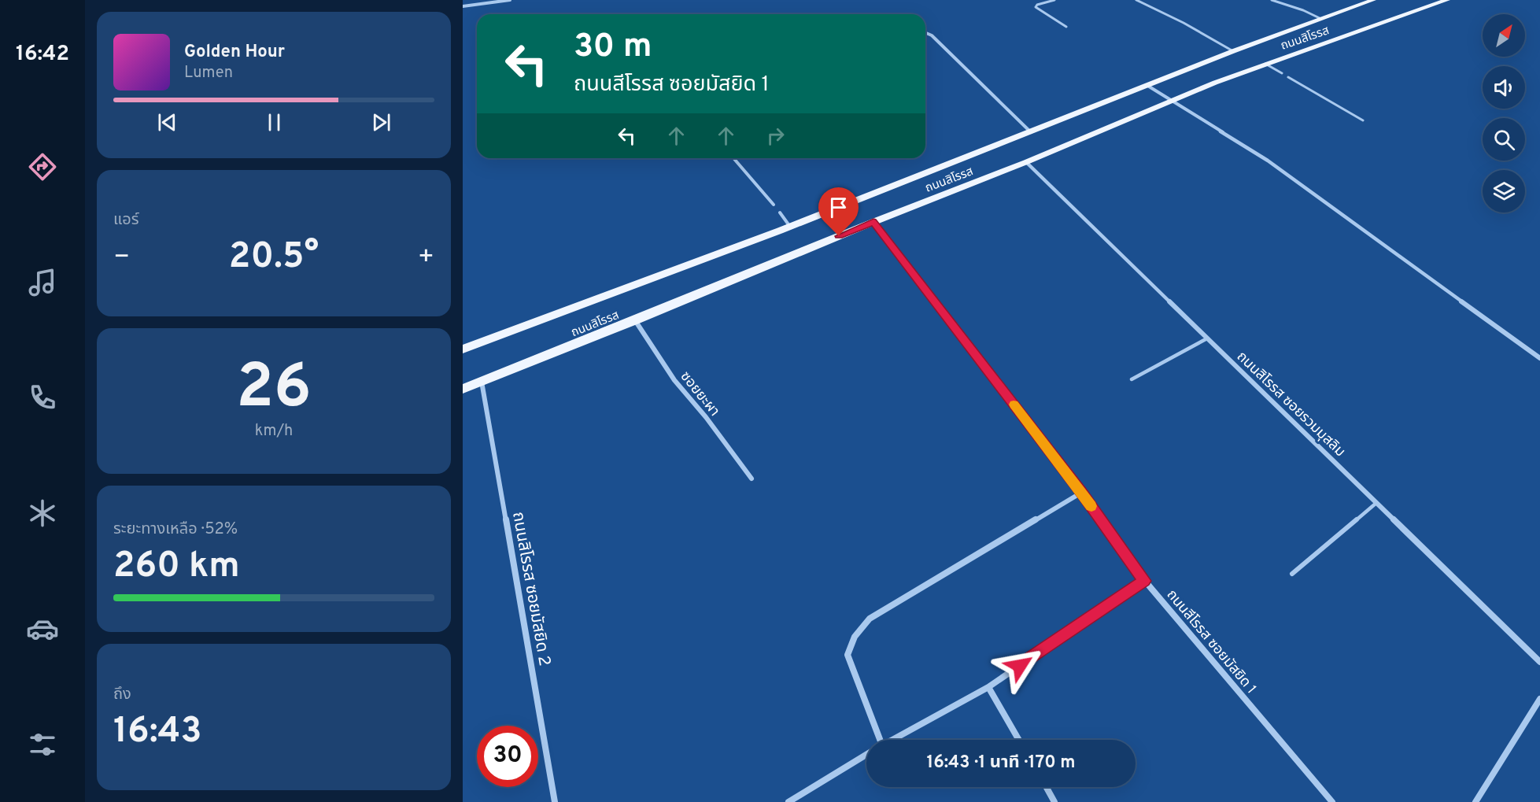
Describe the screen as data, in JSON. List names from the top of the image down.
{
  "streets": {
    "main road": ["ถนนสิโรรส"],
    "street": [
      "ซอยยะผา",
      "ถนนสิโรรส ซอยรวมมุสลิม",
      "ถนนสิโรรส ซอยมัสยิด 2",
      "ถนนสีโรรส ซอยมัสยิด 1"
    ]
  },
  "crossings": [
    ["ถนนสิโรรส", "ซอยยะผา"],
    ["ถนนสิโรรส", "ถนนสิโรรส ซอยรวมมุสลิม"],
    ["ถนนสิโรรส", "ถนนสิโรรส ซอยมัสยิด 2"],
    ["ถนนสิโรรส", "ถนนสีโรรส ซอยมัสยิด 1"]
  ],
  "north": "top right",
  "page": {
    "tabs": "16:42",
    "turn": ["30 m", "ถนนสีโรรส ซอยมัสยิด 1"],
    "song": ["Golden Hour", "Lumen"],
    "tile": [
      "แอร์",
      ["26", "km/h"],
      ["ระยะทางเหลือ · 52%", "260 km"],
      ["ถึง", "16:43"]
    ],
    "heat": ["−", "20.5°", "+"],
    "limit": "30",
    "trip": "16:43 · 1 นาที · 170 m"
  }
}
